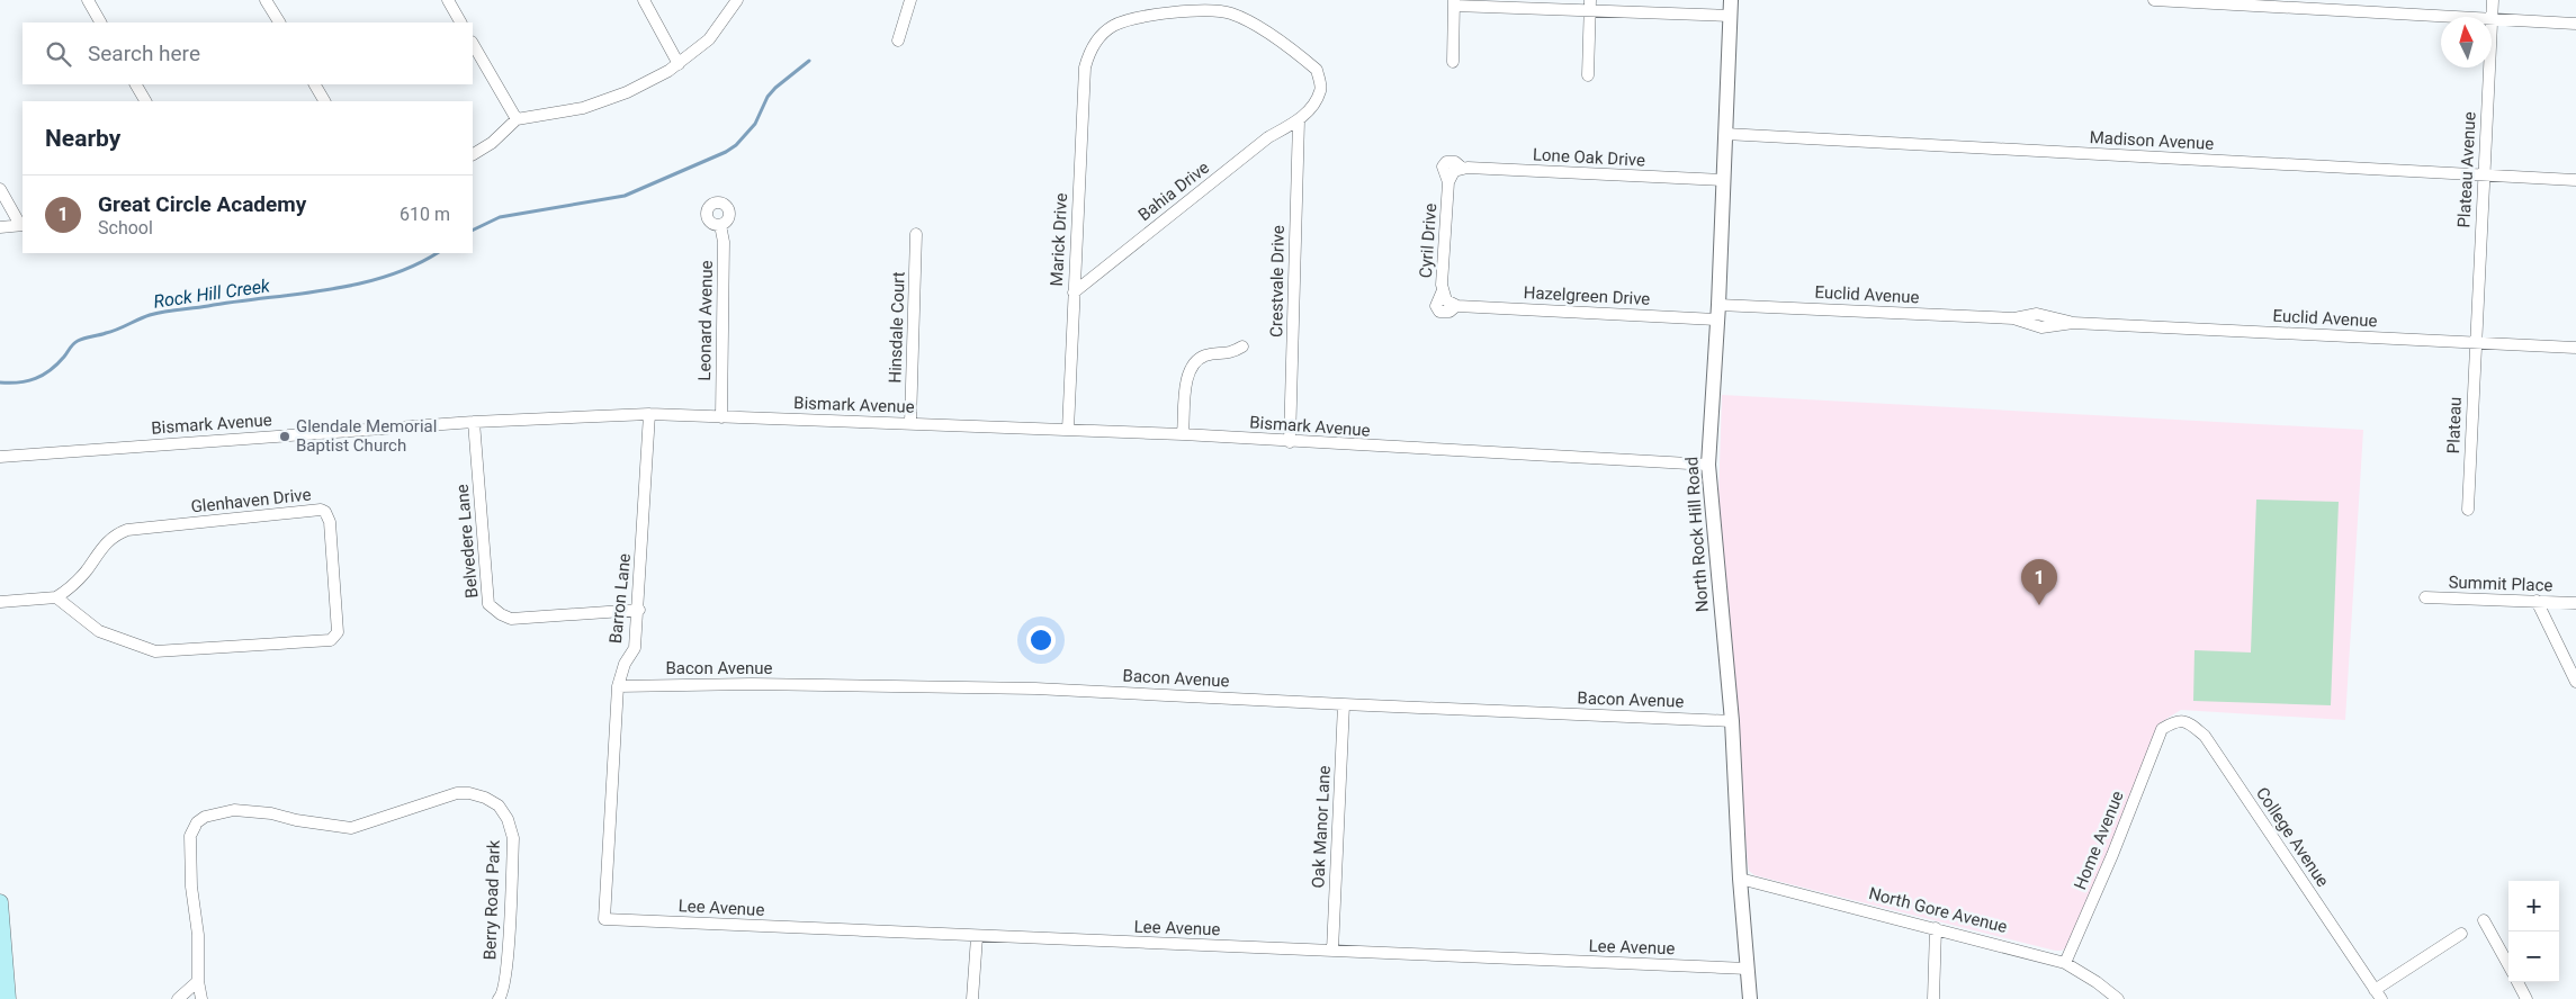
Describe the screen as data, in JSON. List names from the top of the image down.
{
  "streets": {
    "street": [
      "Madison Avenue",
      "Lone Oak Drive",
      "Plateau Avenue",
      "Bahia Drive",
      "Marick Drive",
      "Cyril Drive",
      "Crestvale Drive",
      "Euclid Avenue",
      "Hazelgreen Drive",
      "Leonard Avenue",
      "Hinsdale Court",
      "Bismark Avenue",
      "Plateau",
      "Glenhaven Drive",
      "North Rock Hill Road",
      "Belvedere Lane",
      "Summit Place",
      "Barron Lane",
      "Bacon Avenue",
      "Oak Manor Lane",
      "College Avenue",
      "Home Avenue",
      "Berry Road Park",
      "Lee Avenue",
      "North Gore Avenue"
    ]
  },
  "crossings": [
    ["Madison Avenue", "Plateau Avenue"],
    ["Madison Avenue", "North Rock Hill Road"],
    ["Lone Oak Drive", "Cyril Drive"],
    ["Lone Oak Drive", "North Rock Hill Road"],
    ["Plateau Avenue", "Euclid Avenue"],
    ["Plateau Avenue", "Plateau"],
    ["Bahia Drive", "Marick Drive"],
    ["Bahia Drive", "Crestvale Drive"],
    ["Marick Drive", "Crestvale Drive"],
    ["Marick Drive", "Bismark Avenue"],
    ["Cyril Drive", "Hazelgreen Drive"],
    ["Crestvale Drive", "Bismark Avenue"],
    ["Euclid Avenue", "Plateau"],
    ["Euclid Avenue", "North Rock Hill Road"],
    ["Hazelgreen Drive", "North Rock Hill Road"],
    ["Leonard Avenue", "Bismark Avenue"],
    ["Hinsdale Court", "Bismark Avenue"],
    ["Bismark Avenue", "North Rock Hill Road"],
    ["Bismark Avenue", "Belvedere Lane"],
    ["Bismark Avenue", "Barron Lane"],
    ["North Rock Hill Road", "Bacon Avenue"],
    ["North Rock Hill Road", "Lee Avenue"],
    ["North Rock Hill Road", "North Gore Avenue"],
    ["Belvedere Lane", "Barron Lane"],
    ["Barron Lane", "Bacon Avenue"],
    ["Barron Lane", "Lee Avenue"],
    ["Bacon Avenue", "Oak Manor Lane"],
    ["Oak Manor Lane", "Lee Avenue"],
    ["College Avenue", "Home Avenue"],
    ["Home Avenue", "North Gore Avenue"]
  ],
  "water": ["Rock Hill Creek"],
  "places": ["Glendale Memorial Baptist Church"],
  "north": "top",
  "page": {
    "search": "Search here",
    "heading": "Nearby",
    "list": [
      {
        "mark": "1",
        "name": "Great Circle Academy",
        "note": "School",
        "value": "610 m"
      }
    ],
    "pins": "1",
    "map_buttons": ["+", "−"]
  }
}
